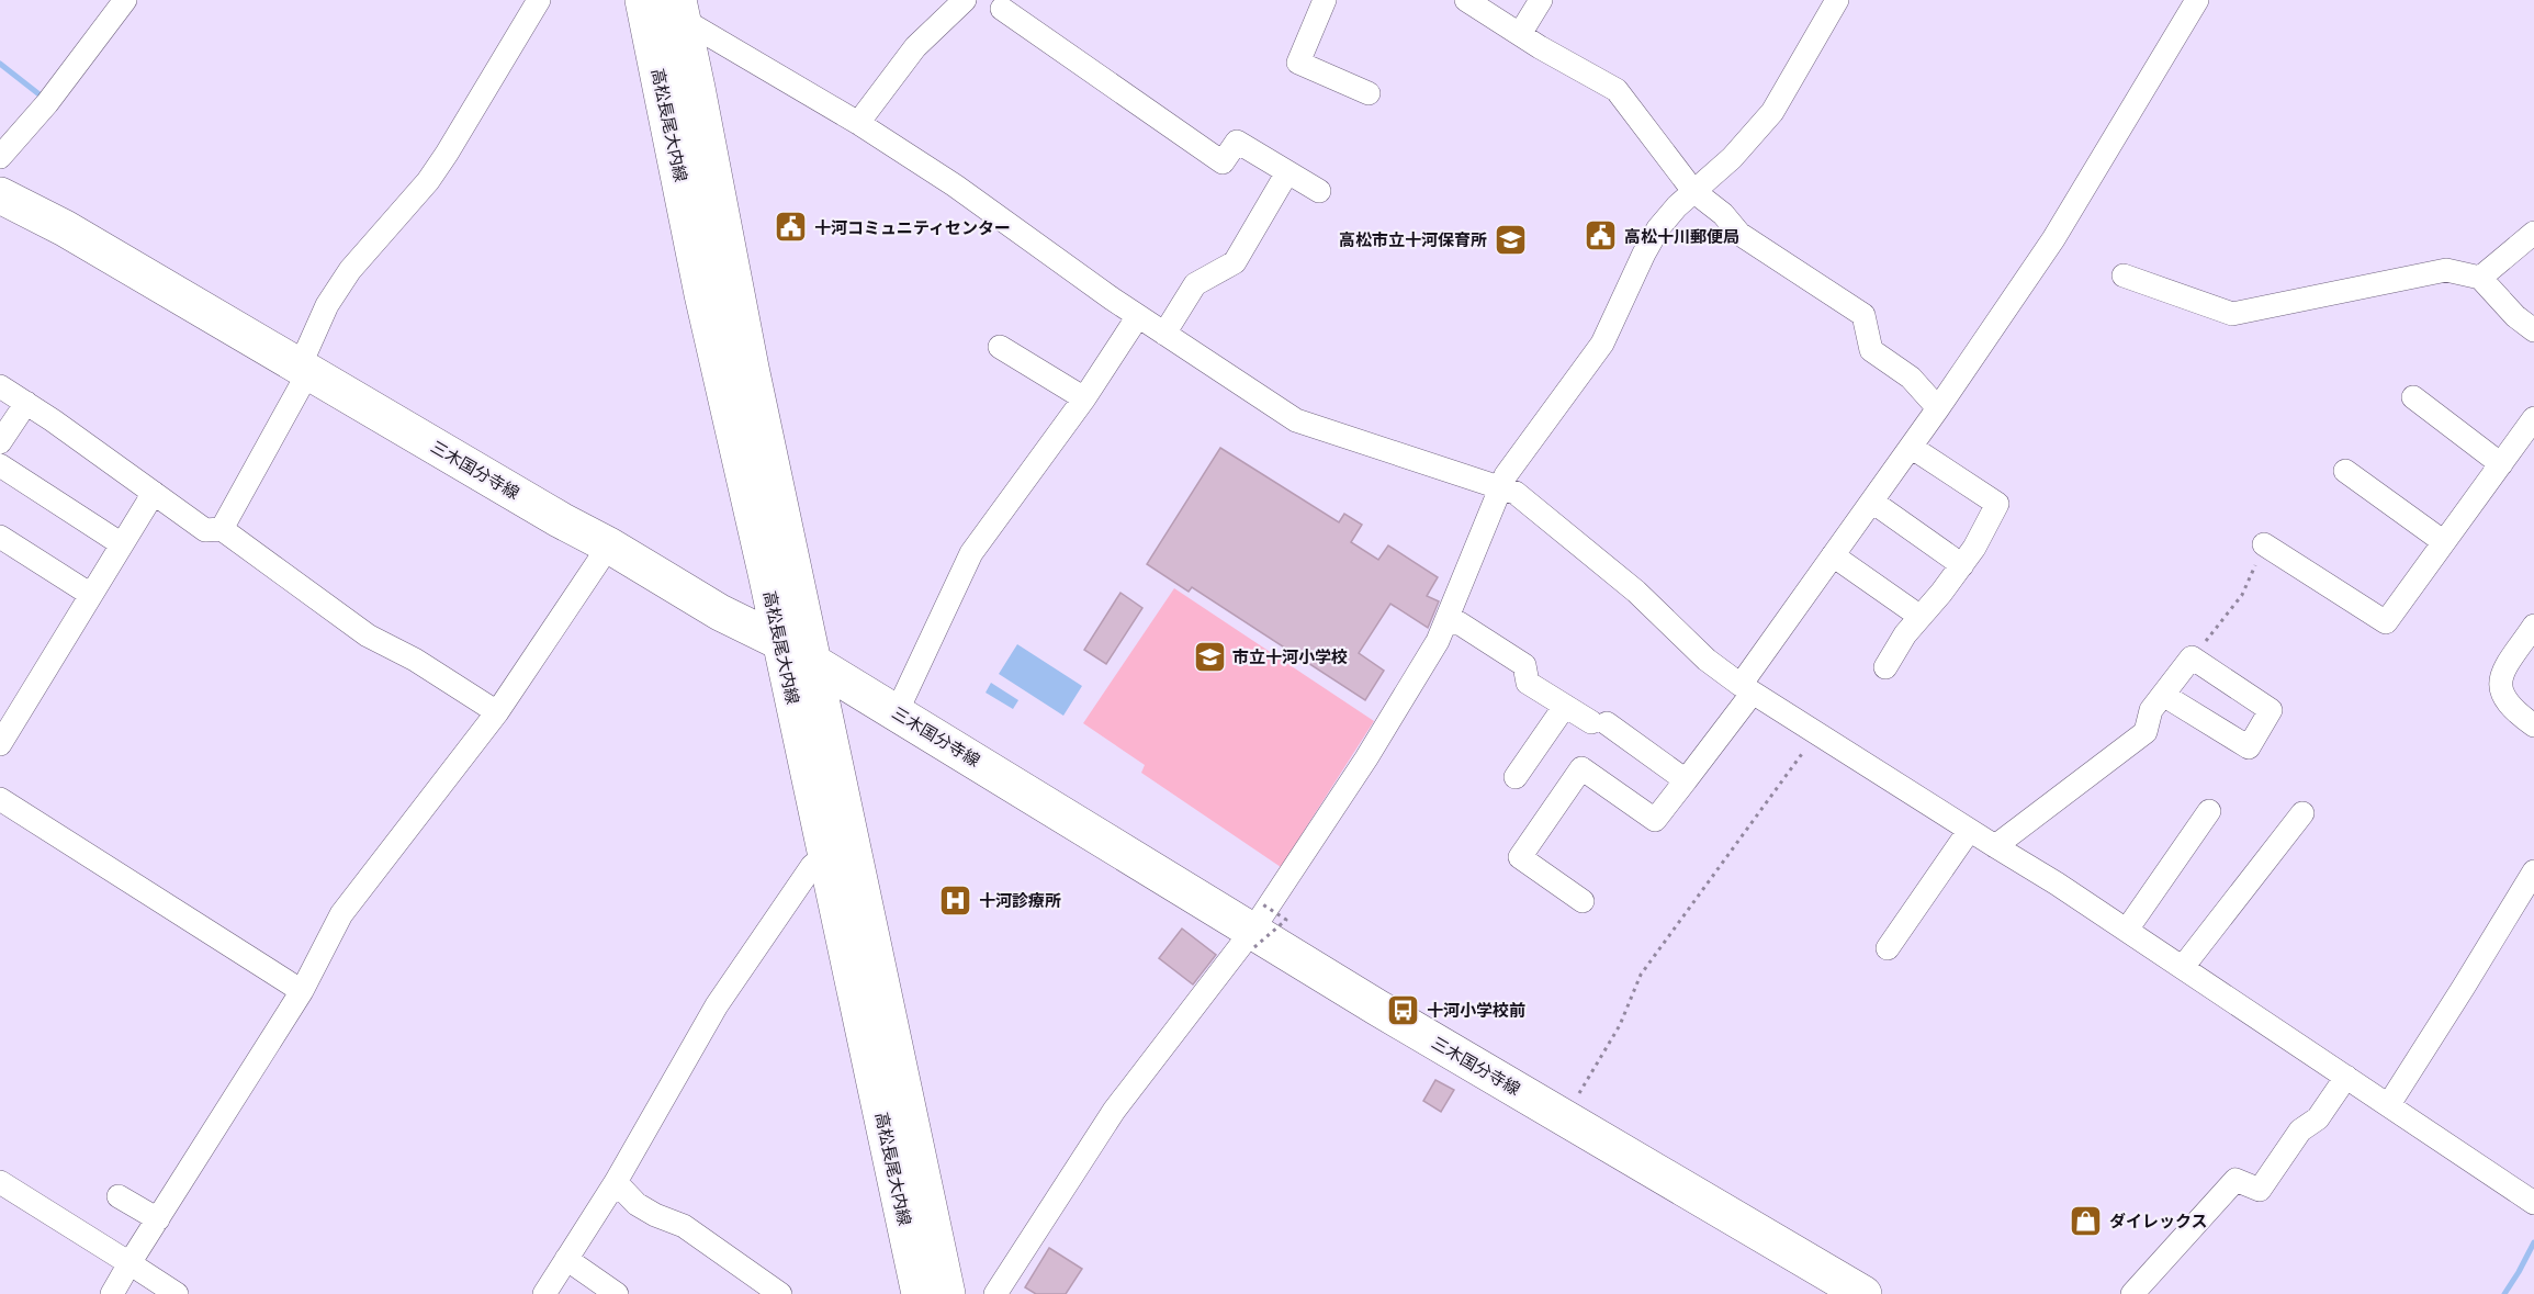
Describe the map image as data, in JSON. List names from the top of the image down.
{
  "streets": {
    "main road": ["高松長尾大内線", "三木国分寺線"]
  },
  "crossings": [
    ["高松長尾大内線", "三木国分寺線"]
  ],
  "places": {
    "public building": ["十河コミュニティセンター", "高松十川郵便局"],
    "school or university": ["高松市立十河保育所", "市立十河小学校"],
    "hospital": ["十河診療所"],
    "bus stop": ["十河小学校前"],
    "shop": ["ダイレックス"]
  }
}
